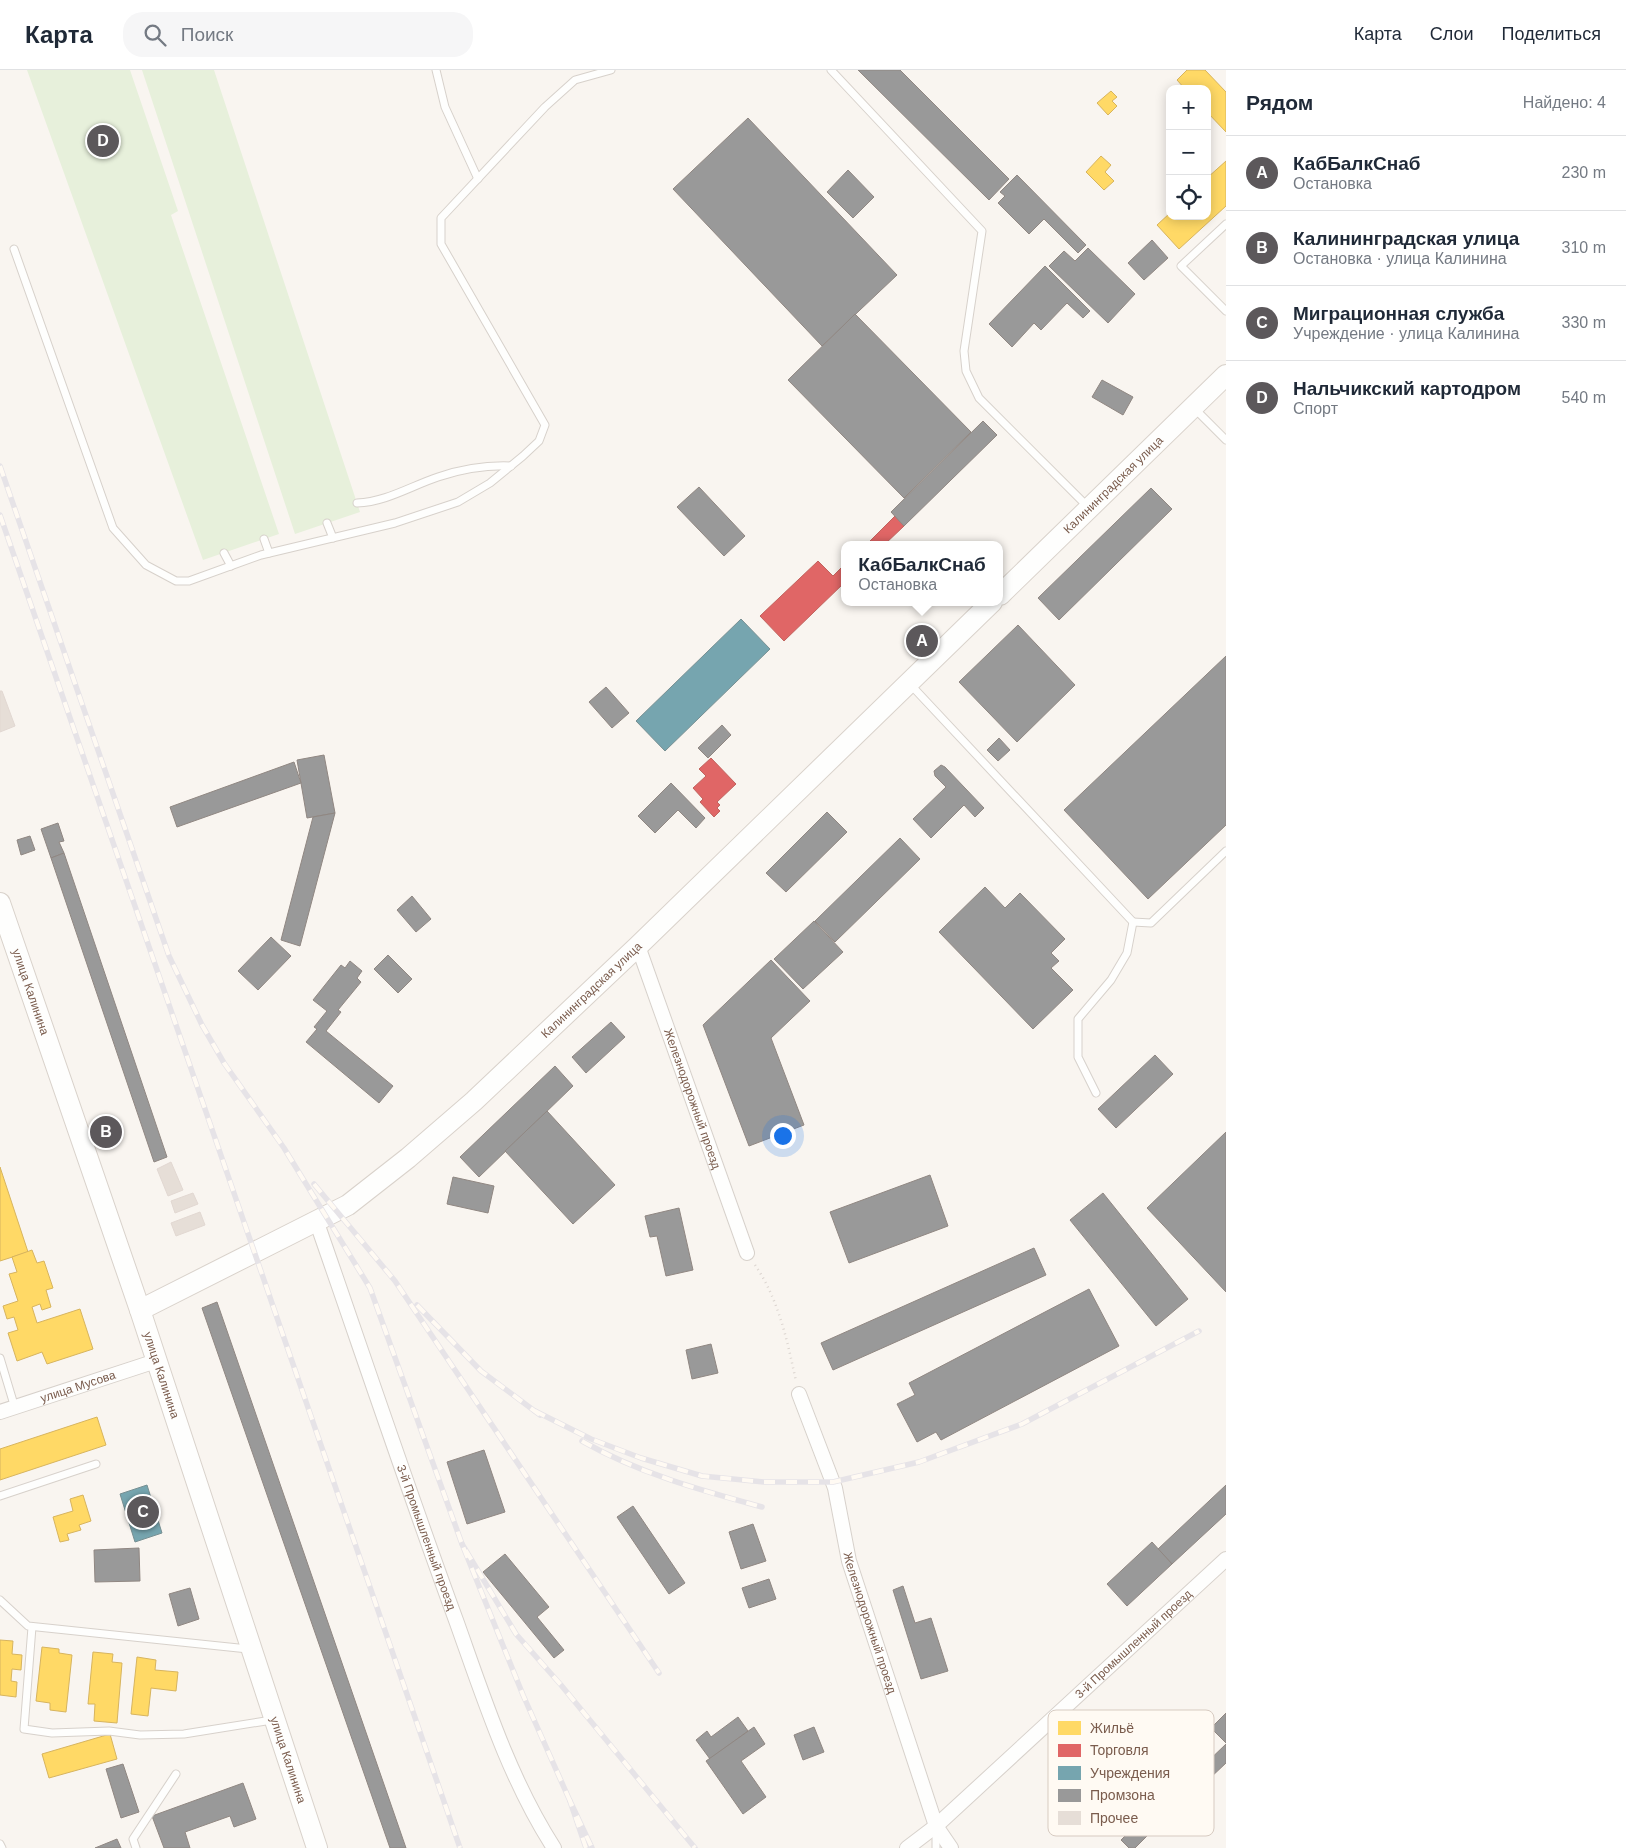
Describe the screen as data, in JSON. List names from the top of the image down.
{
  "streets": {
    "street": [
      "Калининградская улица",
      "улица Калинина",
      "Железнодорожный проезд",
      "улица Мусова",
      "3-й Промышленный проезд"
    ]
  },
  "crossings": [
    ["Калининградская улица", "улица Калинина"],
    ["Калининградская улица", "Железнодорожный проезд"],
    ["Калининградская улица", "3-й Промышленный проезд"],
    ["улица Калинина", "улица Мусова"],
    ["Железнодорожный проезд", "3-й Промышленный проезд"]
  ],
  "legend": [
    "Жильё",
    "Торговля",
    "Учреждения",
    "Промзона",
    "Прочее"
  ],
  "page": {
    "header": "Карта",
    "search": "Поиск",
    "nav": ["Карта", "Слои", "Поделиться"],
    "heading": ["Рядом", "Найдено: 4"],
    "map_buttons": ["+", "−"],
    "pins": [
      "D",
      "A",
      "B",
      "C"
    ],
    "list": [
      {
        "mark": "A",
        "name": "КабБалкСнаб",
        "note": "Остановка",
        "value": "230 m"
      },
      {
        "mark": "B",
        "name": "Калининградская улица",
        "note": "Остановка · улица Калинина",
        "value": "310 m"
      },
      {
        "mark": "C",
        "name": "Миграционная служба",
        "note": "Учреждение · улица Калинина",
        "value": "330 m"
      },
      {
        "mark": "D",
        "name": "Нальчикский картодром",
        "note": "Спорт",
        "value": "540 m"
      }
    ],
    "popup": ["КабБалкСнаб", "Остановка"]
  }
}
